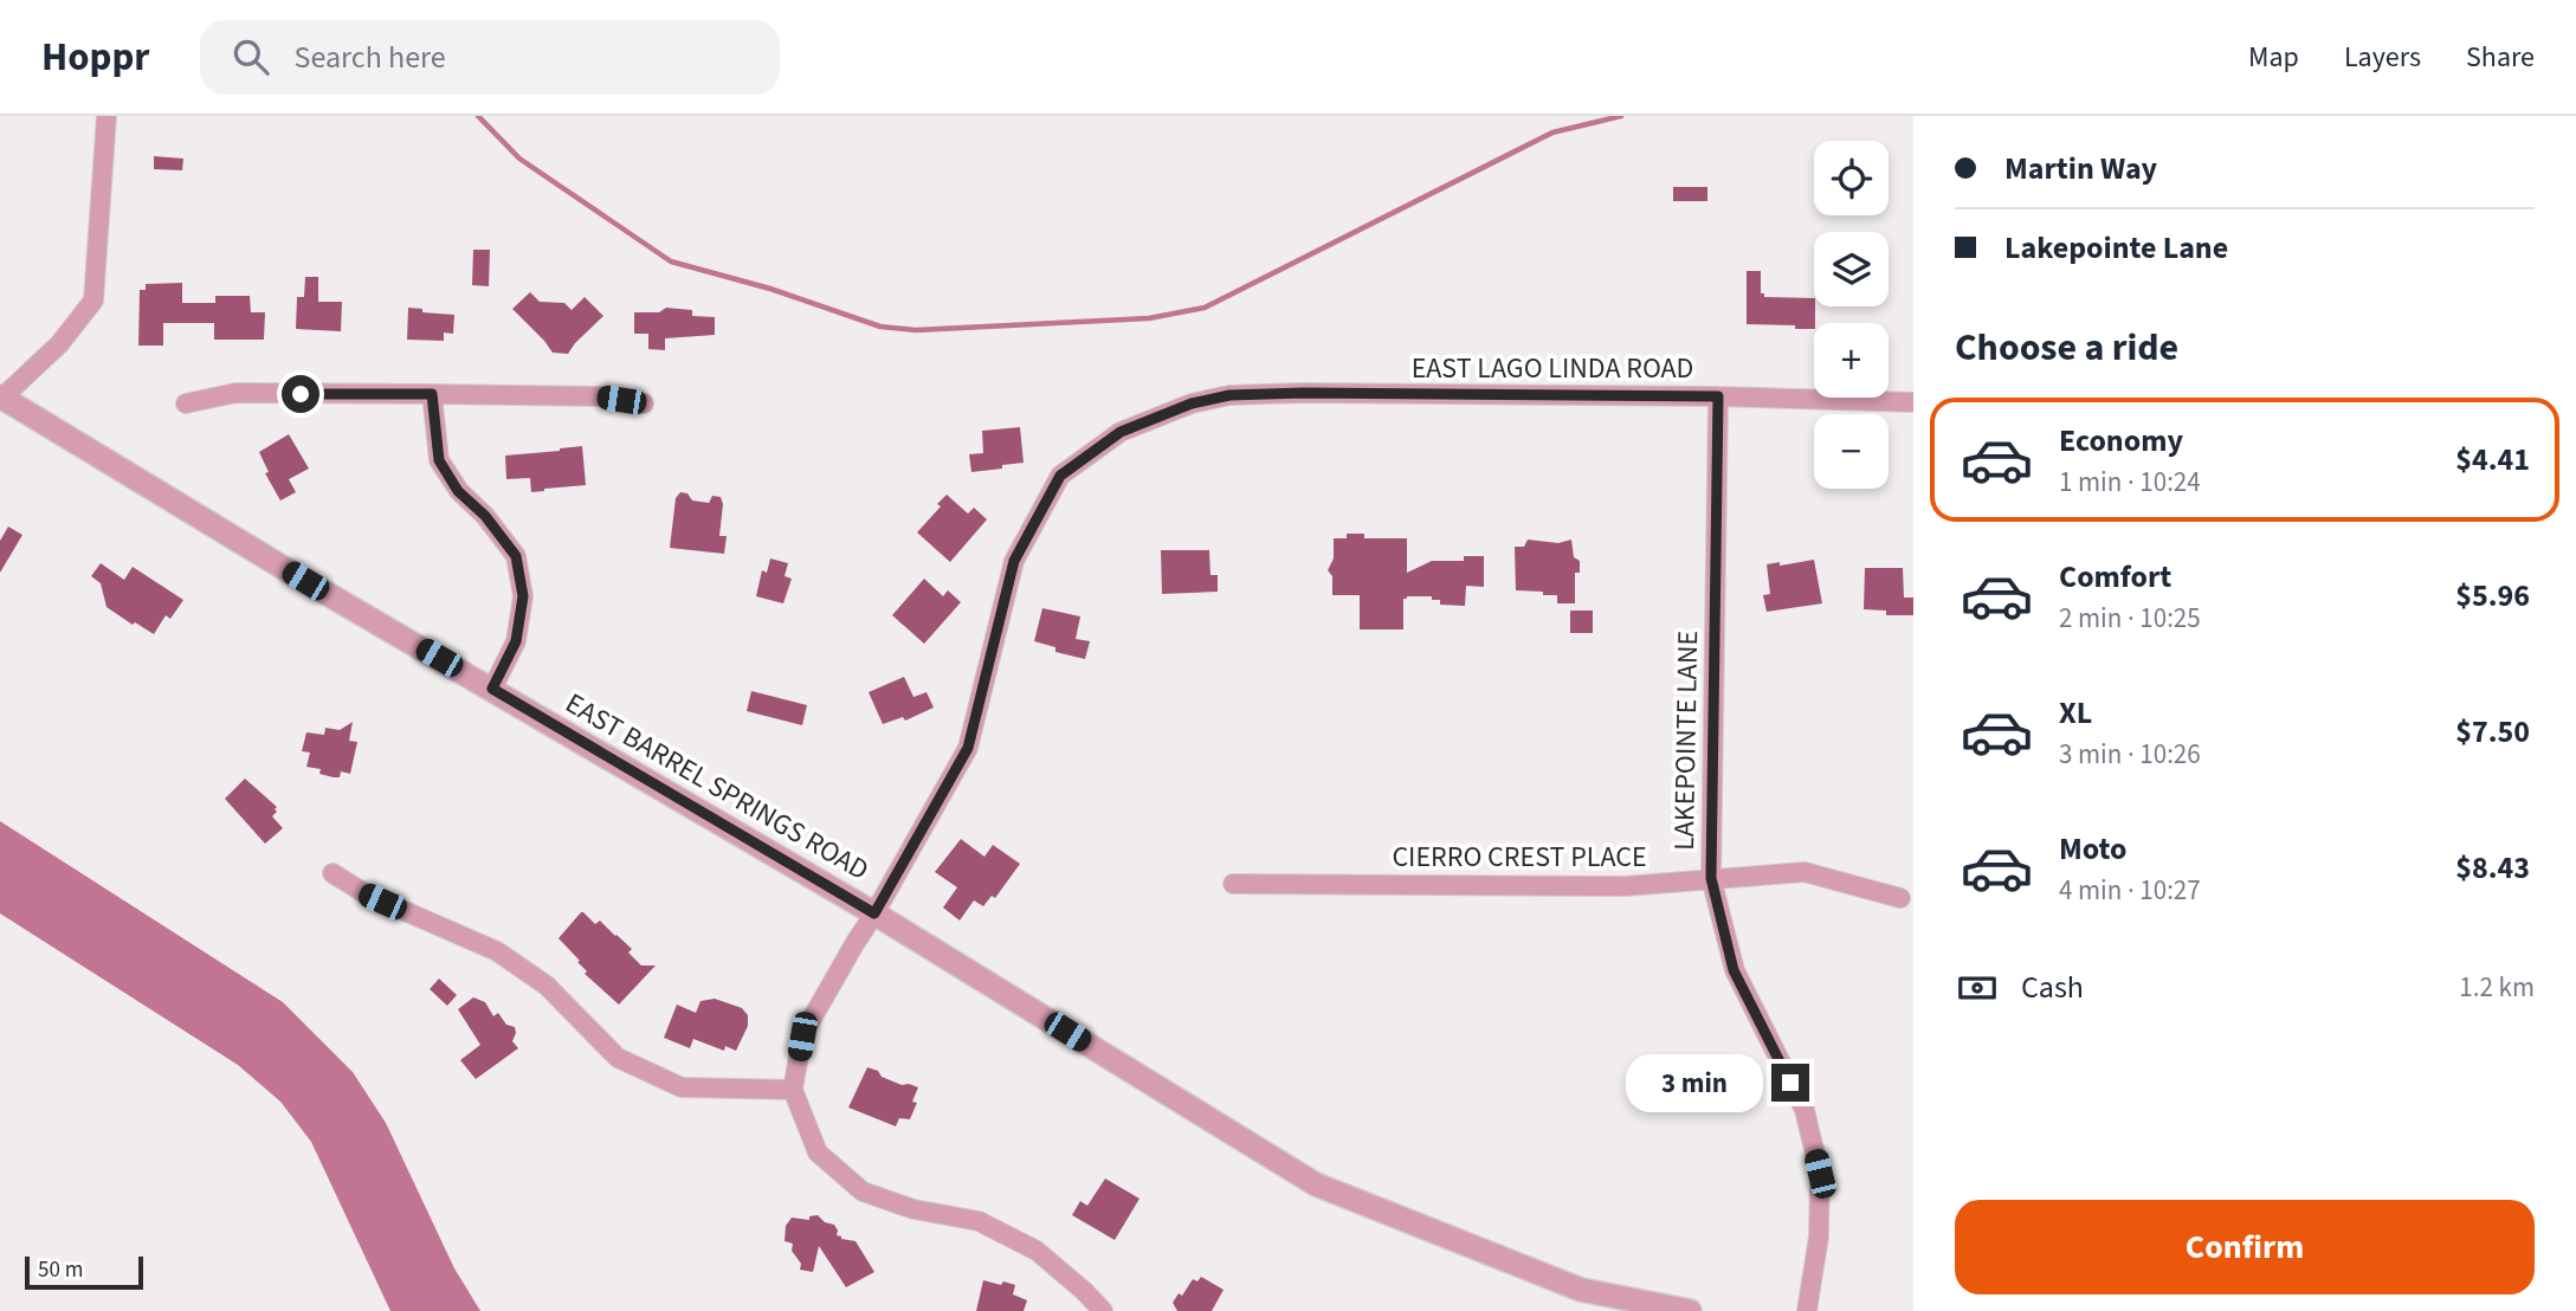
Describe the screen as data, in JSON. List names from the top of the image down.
{
  "streets": {
    "street": [
      "EAST LAGO LINDA ROAD",
      "LAKEPOINTE LANE",
      "EAST BARREL SPRINGS ROAD",
      "CIERRO CREST PLACE"
    ]
  },
  "crossings": [
    ["EAST LAGO LINDA ROAD", "LAKEPOINTE LANE"],
    ["EAST LAGO LINDA ROAD", "EAST BARREL SPRINGS ROAD"],
    ["LAKEPOINTE LANE", "CIERRO CREST PLACE"]
  ],
  "scale_bar": "50 m",
  "page": {
    "header": "Hoppr",
    "search": "Search here",
    "nav": ["Map", "Layers", "Share"],
    "banner": ["Martin Way", "Lakepointe Lane"],
    "map_buttons": ["+", "−"],
    "heading": "Choose a ride",
    "list": [
      {
        "name": "Economy",
        "note": "1 min · 10:24",
        "value": "$4.41"
      },
      {
        "name": "Comfort",
        "note": "2 min · 10:25",
        "value": "$5.96"
      },
      {
        "name": "XL",
        "note": "3 min · 10:26",
        "value": "$7.50"
      },
      {
        "name": "Moto",
        "note": "4 min · 10:27",
        "value": "$8.43"
      }
    ],
    "pay": ["Cash", "1.2 km"],
    "bubble": "3 min",
    "buttons": "Confirm",
    "scale": "50 m"
  }
}
